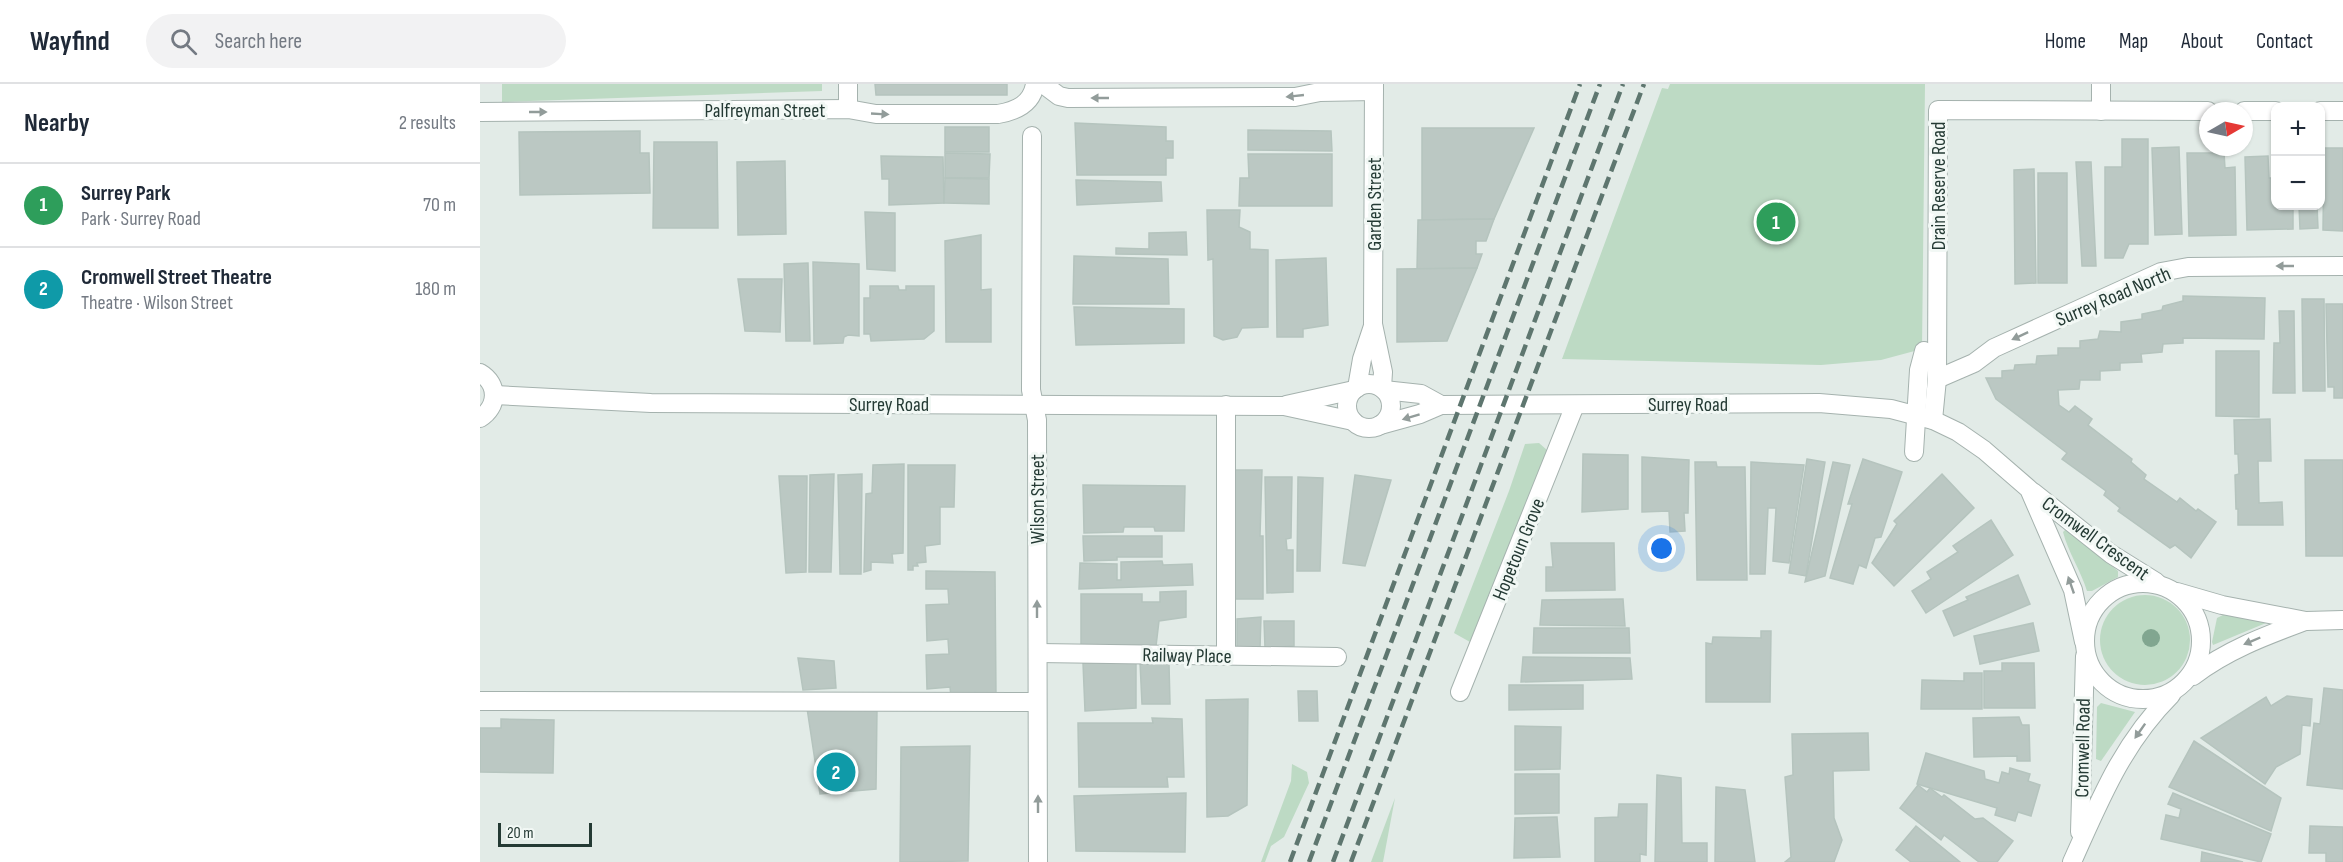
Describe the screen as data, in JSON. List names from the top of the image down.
{
  "streets": {
    "street": [
      "Palfreyman Street",
      "Drain Reserve Road",
      "Garden Street",
      "Surrey Road North",
      "Surrey Road",
      "Wilson Street",
      "Cromwell Crescent",
      "Hopetoun Grove",
      "Railway Place",
      "Cromwell Road"
    ]
  },
  "crossings": [
    ["Drain Reserve Road", "Surrey Road North"],
    ["Garden Street", "Surrey Road"],
    ["Surrey Road", "Wilson Street"],
    ["Surrey Road", "Cromwell Crescent"],
    ["Surrey Road", "Hopetoun Grove"],
    ["Wilson Street", "Railway Place"],
    ["Cromwell Crescent", "Cromwell Road"]
  ],
  "one_way": [
    "Palfreyman Street",
    "Surrey Road North",
    "Wilson Street",
    "Cromwell Crescent"
  ],
  "scale_bar": "20 m",
  "north": "right",
  "page": {
    "header": "Wayfind",
    "search": "Search here",
    "nav": [
      "Home",
      "Map",
      "About",
      "Contact"
    ],
    "heading": ["Nearby", "2 results"],
    "map_buttons": ["+", "−"],
    "list": [
      {
        "mark": "1",
        "name": "Surrey Park",
        "note": "Park · Surrey Road",
        "value": "70 m"
      },
      {
        "mark": "2",
        "name": "Cromwell Street Theatre",
        "note": "Theatre · Wilson Street",
        "value": "180 m"
      }
    ],
    "pins": ["1", "2"],
    "scale": "20 m"
  }
}
